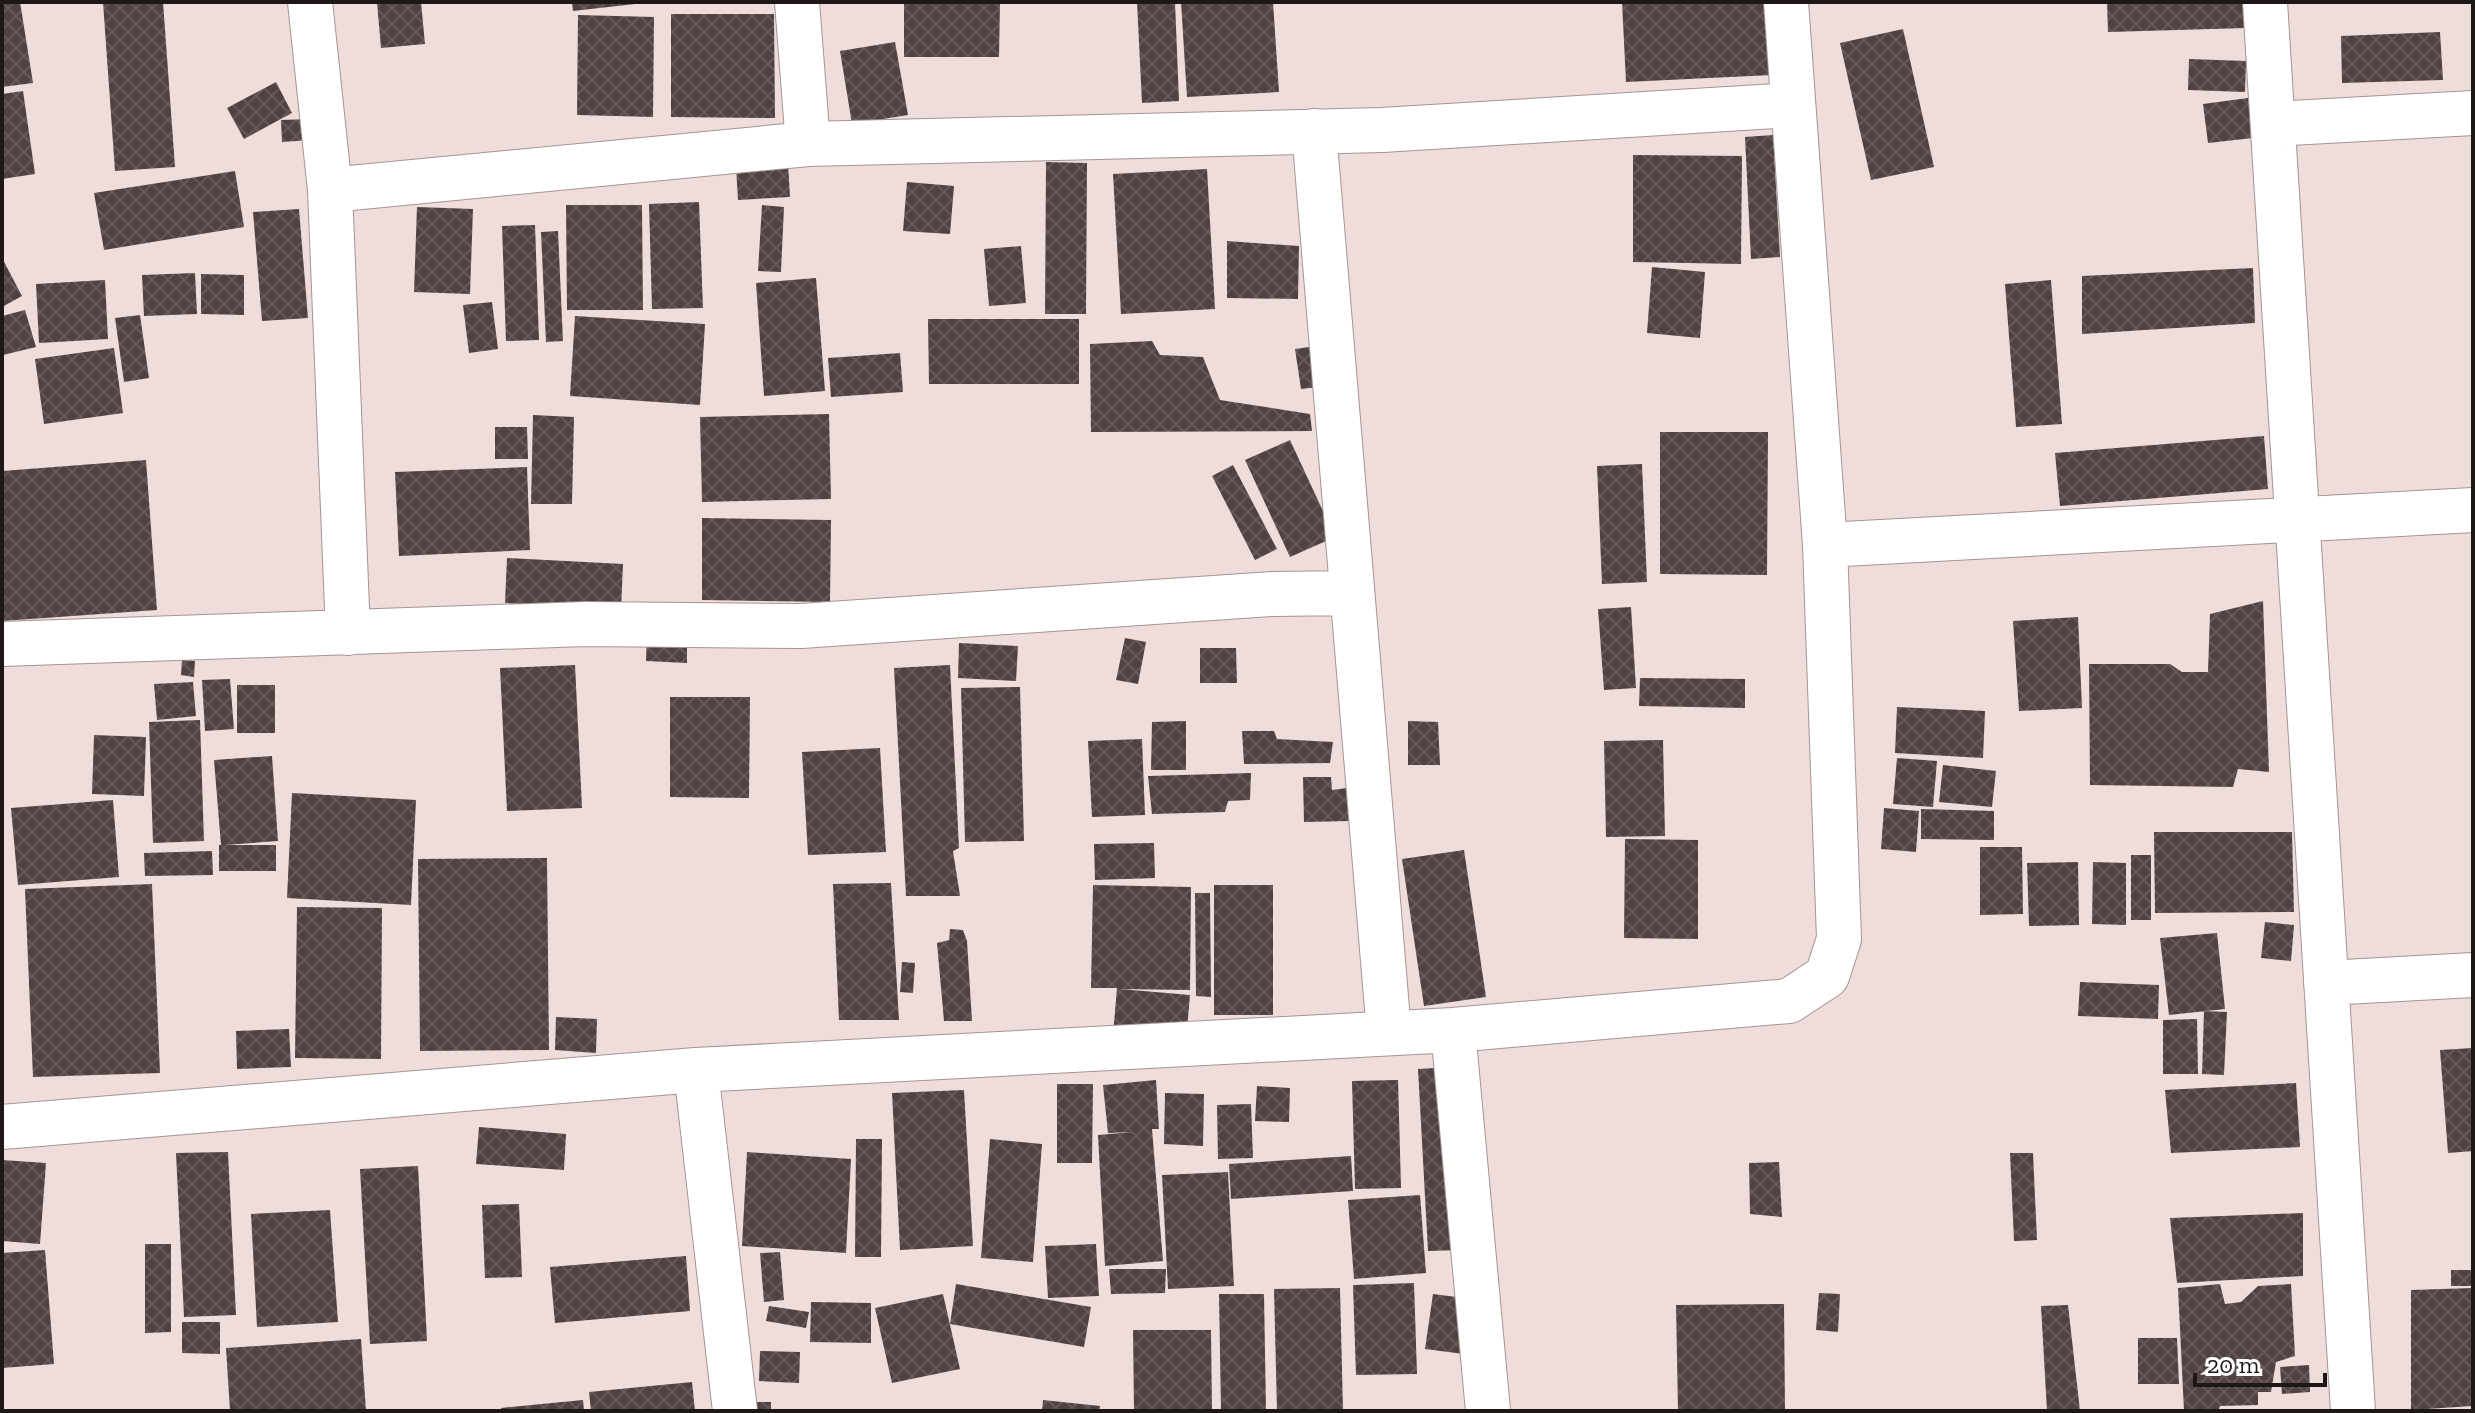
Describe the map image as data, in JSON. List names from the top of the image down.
{
  "scale_bar": "20 m"
}
